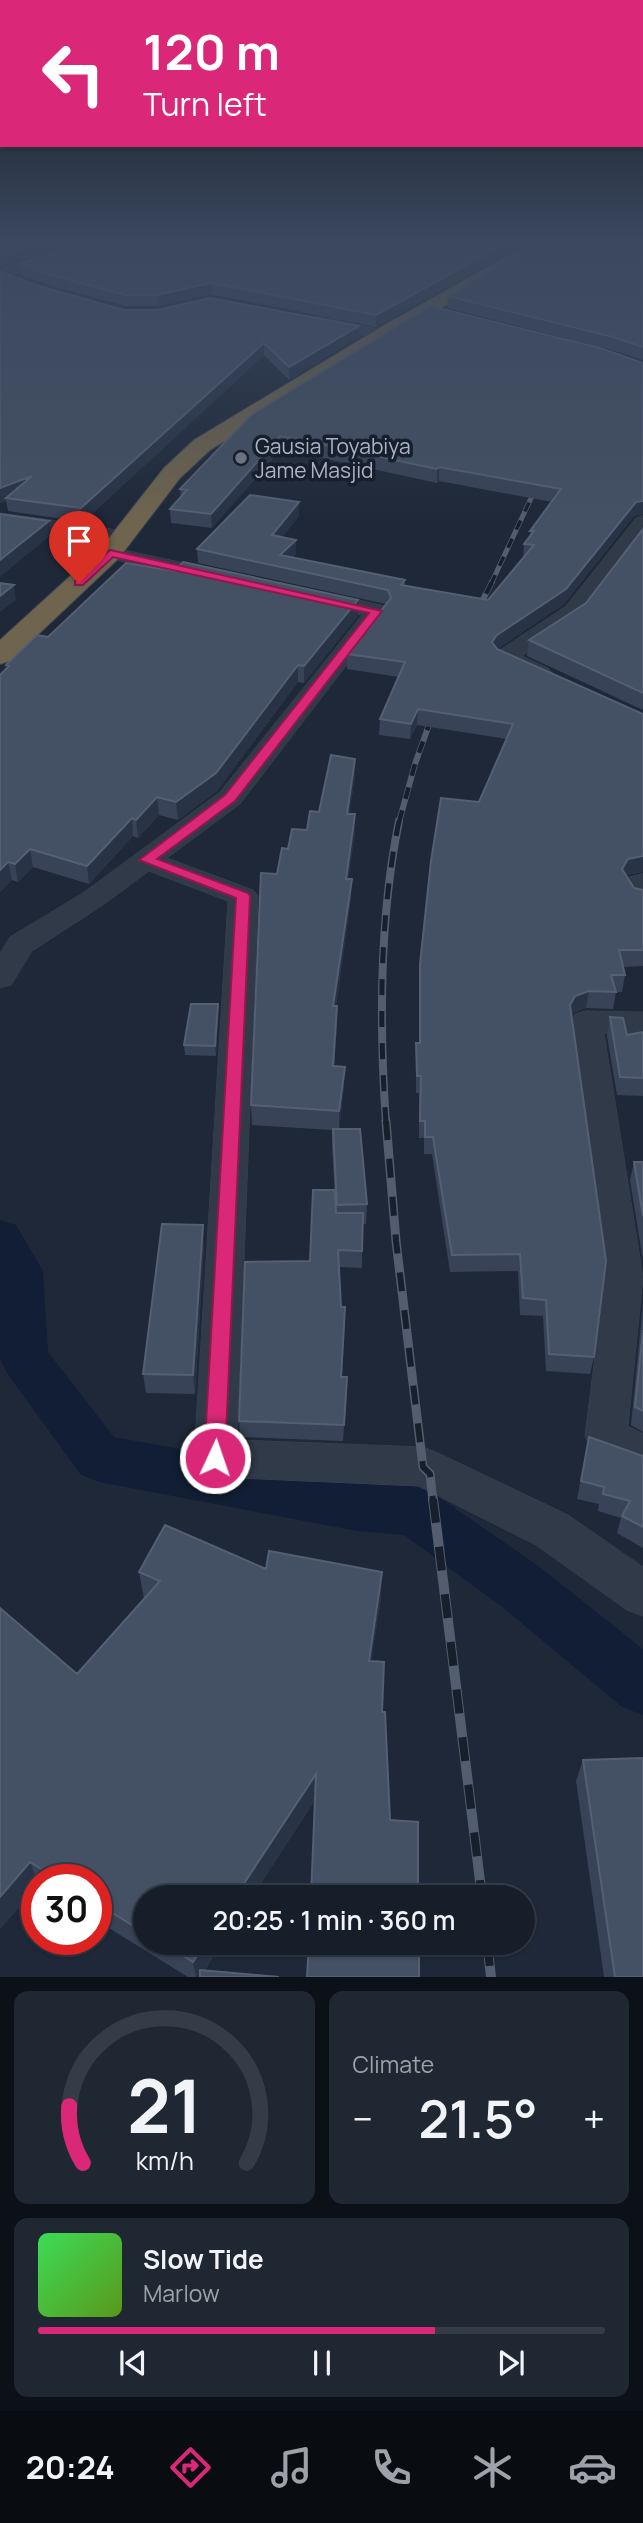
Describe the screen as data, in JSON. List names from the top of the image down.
{
  "places": ["Gausia Toyabiya Jame Masjid"],
  "page": {
    "turn": ["120 m", "Turn left"],
    "limit": "30",
    "trip": "20:25 · 1 min · 360 m",
    "tile": "Climate",
    "heat": ["−", "21.5°", "+"],
    "song": ["Slow Tide", "Marlow"],
    "tabs": "20:24",
    "gauge": ["21", "km/h"]
  }
}
